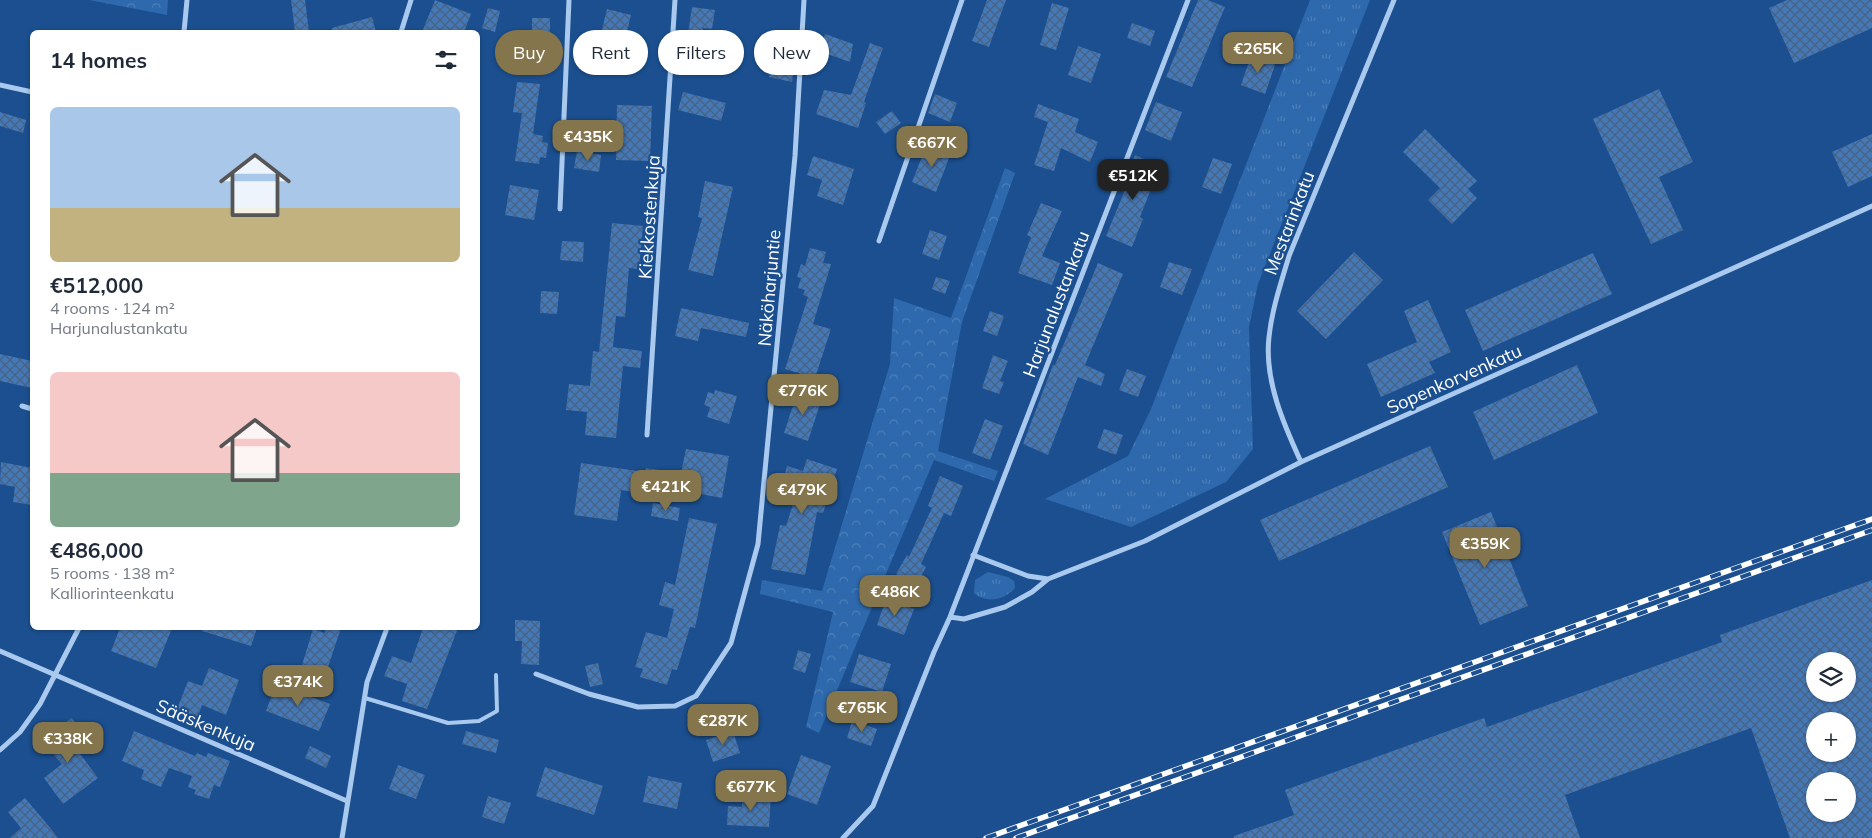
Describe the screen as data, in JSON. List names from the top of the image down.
{
  "streets": {
    "street": [
      "Kiekkostenkuja",
      "Mestarinkatu",
      "Näköharjuntie",
      "Harjunalustankatu",
      "Sopenkorvenkatu",
      "Sääskenkuja"
    ]
  },
  "crossings": [
    ["Mestarinkatu", "Sopenkorvenkatu"]
  ],
  "page": {
    "chip": [
      "Buy",
      "Rent",
      "Filters",
      "New"
    ],
    "heading": "14 homes",
    "price": [
      "€265K",
      "€435K",
      "€667K",
      "€512K",
      "€776K",
      "€421K",
      "€479K",
      "€359K",
      "€486K",
      "€374K",
      "€765K",
      "€287K",
      "€338K",
      "€677K"
    ],
    "list": [
      {
        "name": "€512,000",
        "note": "4 rooms · 124 m² · Harjunalustankatu"
      },
      {
        "name": "€486,000",
        "note": "5 rooms · 138 m² · Kalliorinteenkatu"
      }
    ],
    "map_buttons": ["+", "−"]
  }
}
